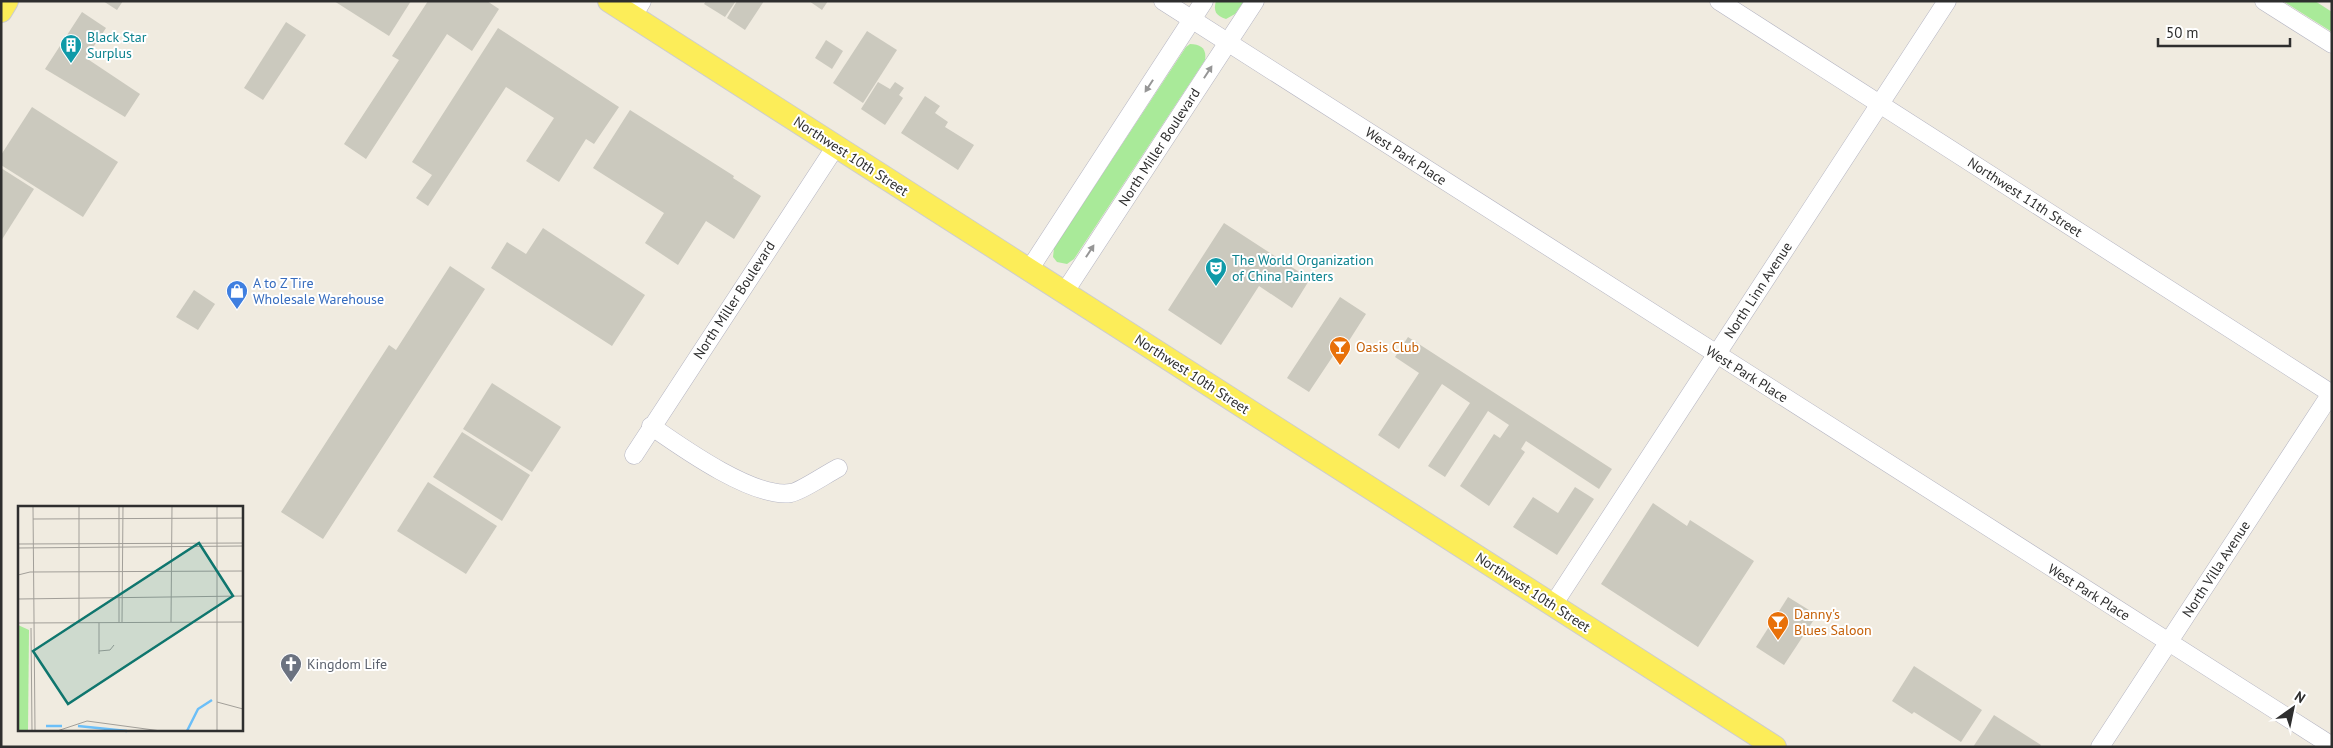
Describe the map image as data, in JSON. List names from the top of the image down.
{
  "streets": {
    "main road": ["Northwest 10th Street"],
    "street": [
      "North Miller Boulevard",
      "West Park Place",
      "Northwest 11th Street",
      "North Linn Avenue",
      "North Villa Avenue"
    ]
  },
  "crossings": [
    ["North Miller Boulevard", "Northwest 10th Street"],
    ["North Miller Boulevard", "West Park Place"],
    ["Northwest 10th Street", "North Linn Avenue"],
    ["West Park Place", "North Linn Avenue"],
    ["West Park Place", "North Villa Avenue"],
    ["Northwest 11th Street", "North Linn Avenue"],
    ["Northwest 11th Street", "North Villa Avenue"]
  ],
  "places": {
    "building": ["Black Star Surplus"],
    "theatre": ["The World Organization of China Painters"],
    "shop": ["A to Z Tire Wholesale Warehouse"],
    "bar": ["Oasis Club", "Danny's Blues Saloon"],
    "church": ["Kingdom Life"]
  },
  "scale_bar": "50 m",
  "north": "top right"
}
